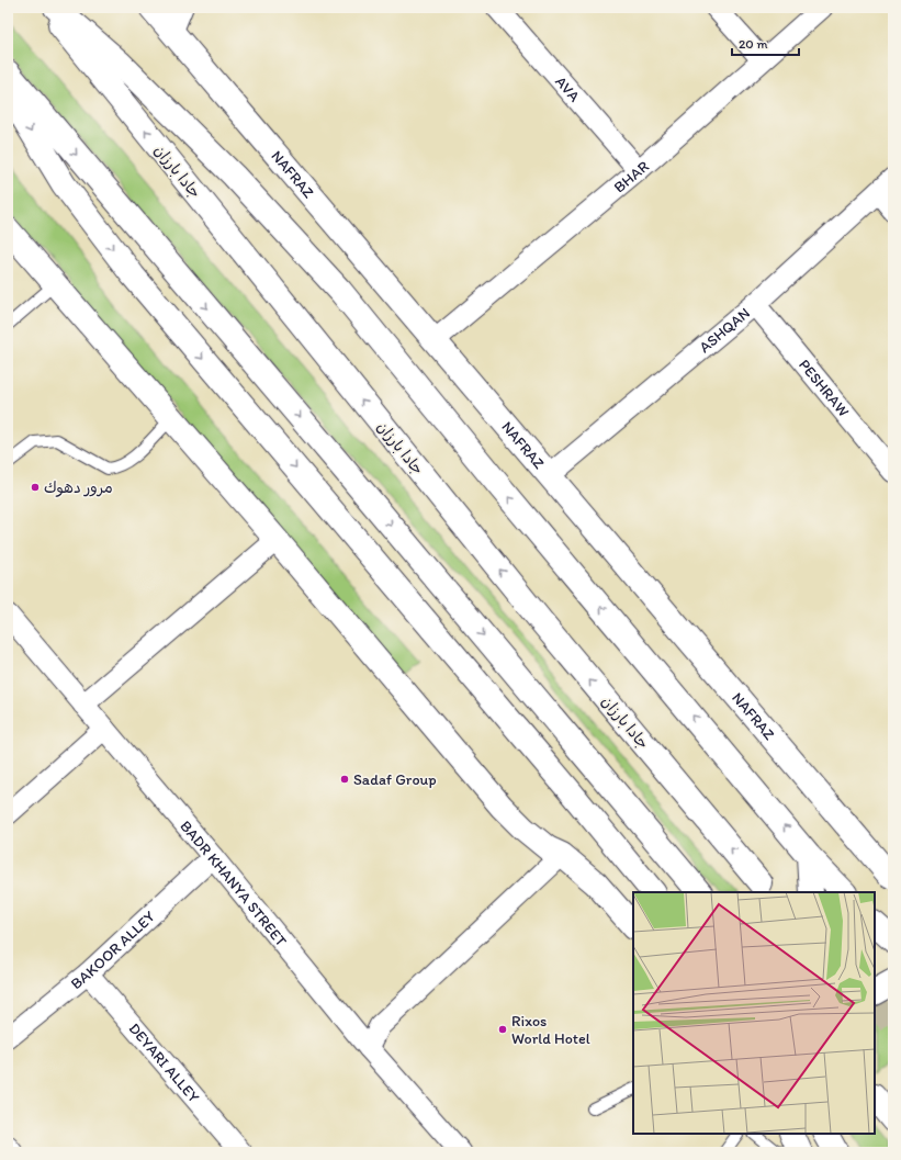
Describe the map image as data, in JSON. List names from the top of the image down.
{
  "streets": {
    "main road": ["جادا بارزان", "NAFRAZ"],
    "street": [
      "AVA",
      "BHAR",
      "ASHQAN",
      "PESHRAW",
      "BADR KHANYA STREET",
      "BAKOOR ALLEY",
      "DEYARI ALLEY"
    ]
  },
  "crossings": [
    ["AVA", "BHAR"],
    ["NAFRAZ", "BHAR"],
    ["NAFRAZ", "ASHQAN"],
    ["ASHQAN", "PESHRAW"],
    ["BADR KHANYA STREET", "BAKOOR ALLEY"],
    ["BAKOOR ALLEY", "DEYARI ALLEY"]
  ],
  "places": ["مرور دهوك", "Sadaf Group", "Rixos World Hotel"],
  "scale_bar": "20 m"
}
